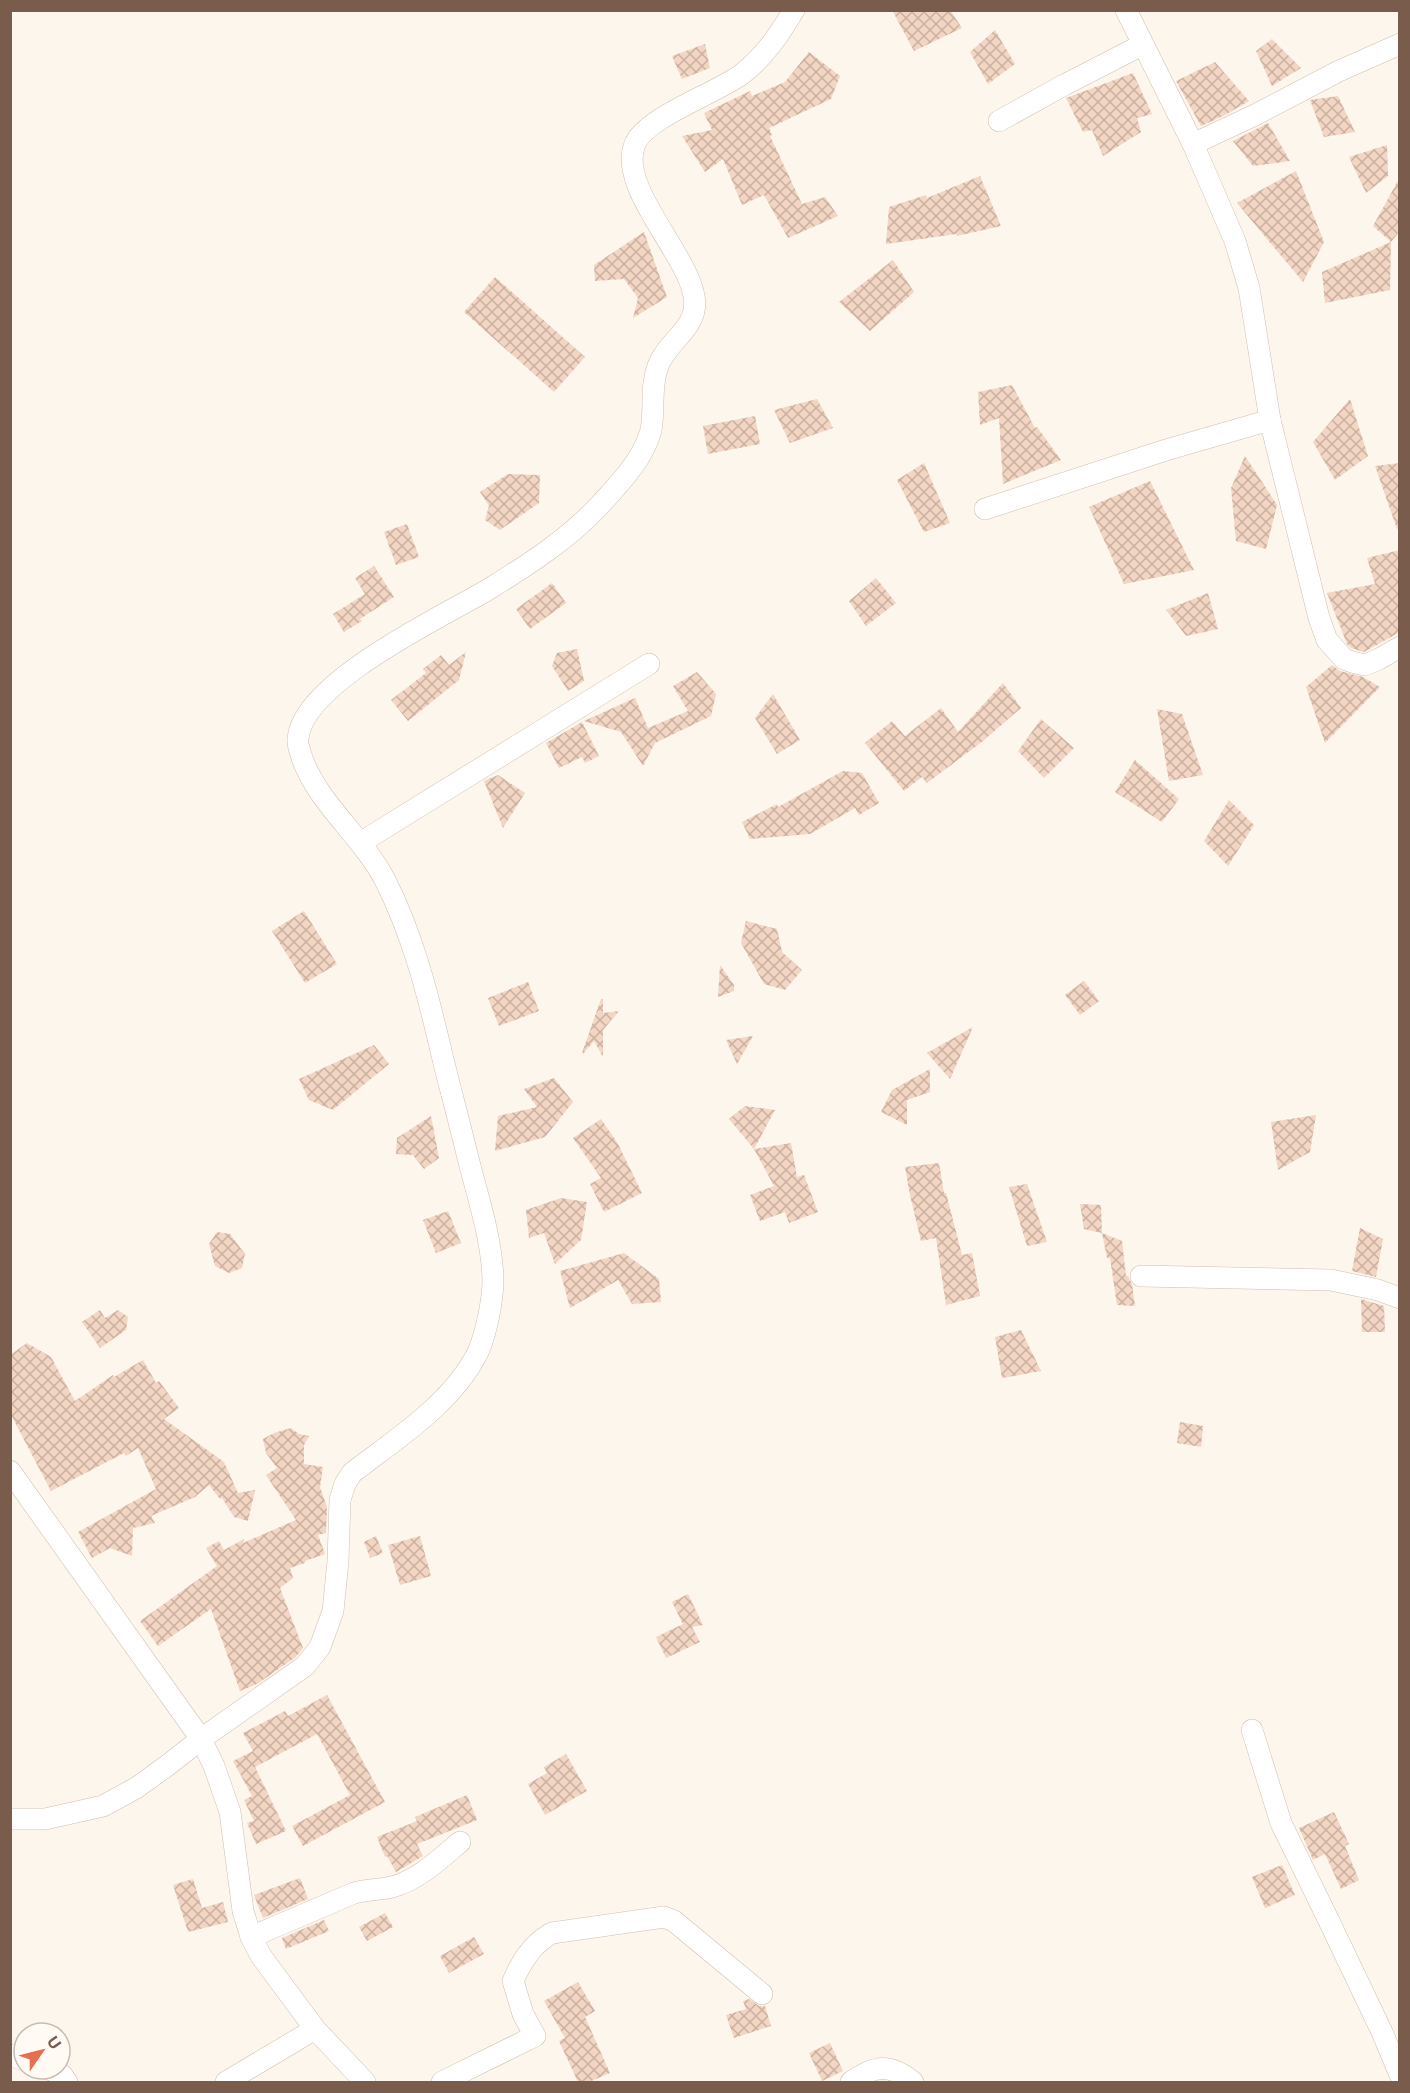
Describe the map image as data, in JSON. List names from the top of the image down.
{
  "north": "top right"
}
